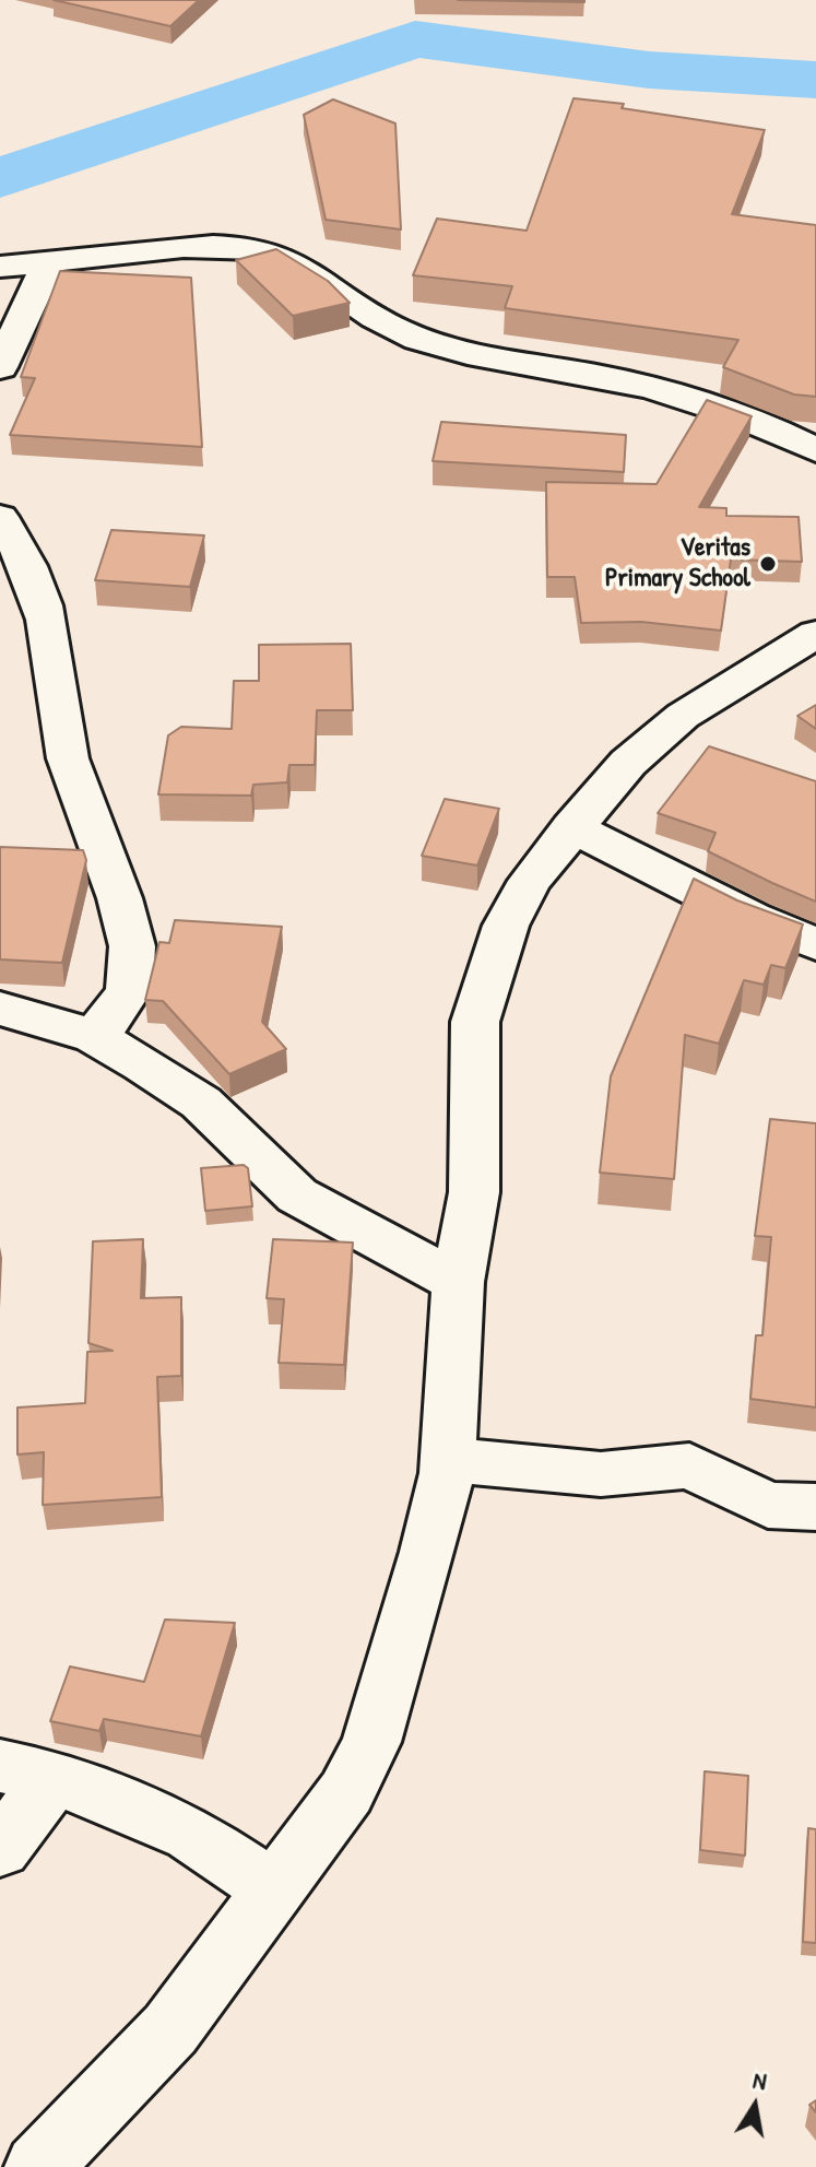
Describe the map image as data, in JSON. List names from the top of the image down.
{
  "places": ["Veritas Primary School"],
  "north": "top"
}
